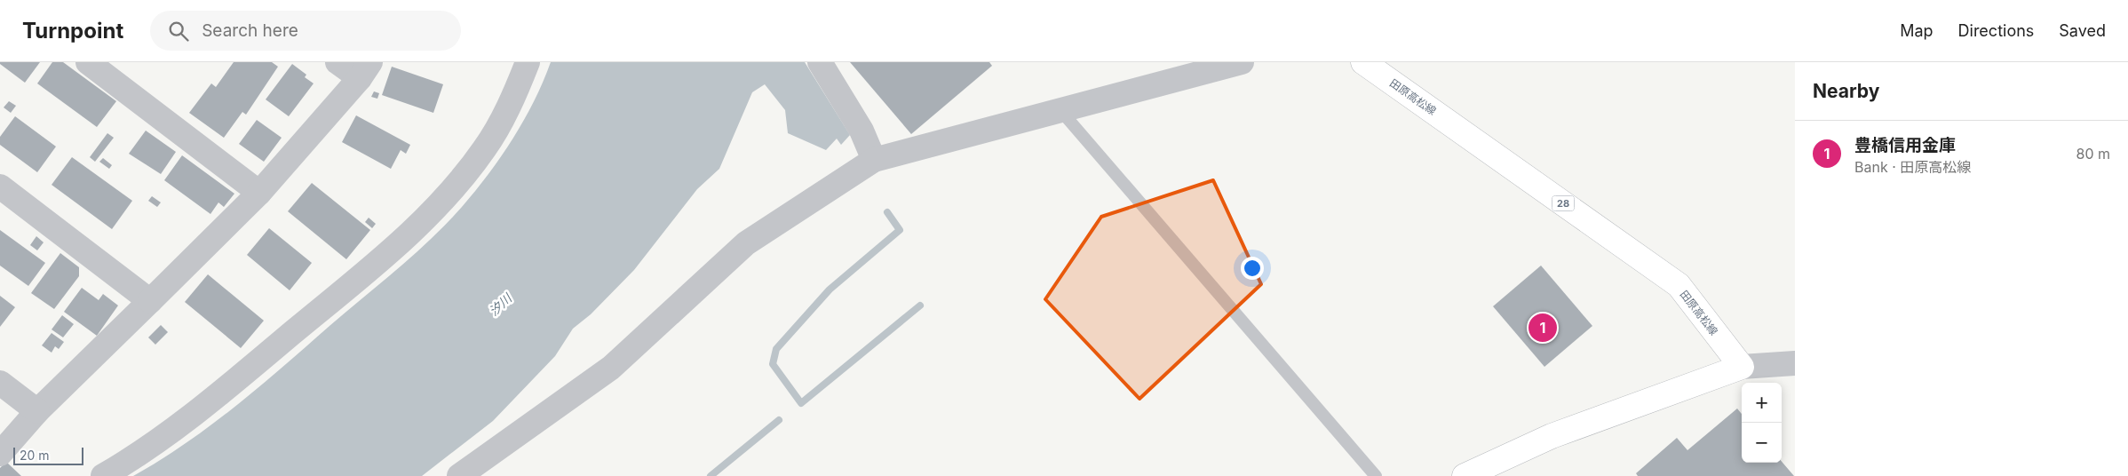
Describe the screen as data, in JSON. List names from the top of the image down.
{
  "streets": {
    "main road": ["田原高松線", "28"]
  },
  "water": ["汐川"],
  "scale_bar": "20 m",
  "page": {
    "header": "Turnpoint",
    "search": "Search here",
    "nav": ["Map", "Directions", "Saved"],
    "heading": "Nearby",
    "list": [
      {
        "mark": "1",
        "name": "豊橋信用金庫",
        "note": "Bank · 田原高松線",
        "value": "80 m"
      }
    ],
    "pins": "1",
    "map_buttons": ["+", "−"],
    "scale": "20 m"
  }
}
